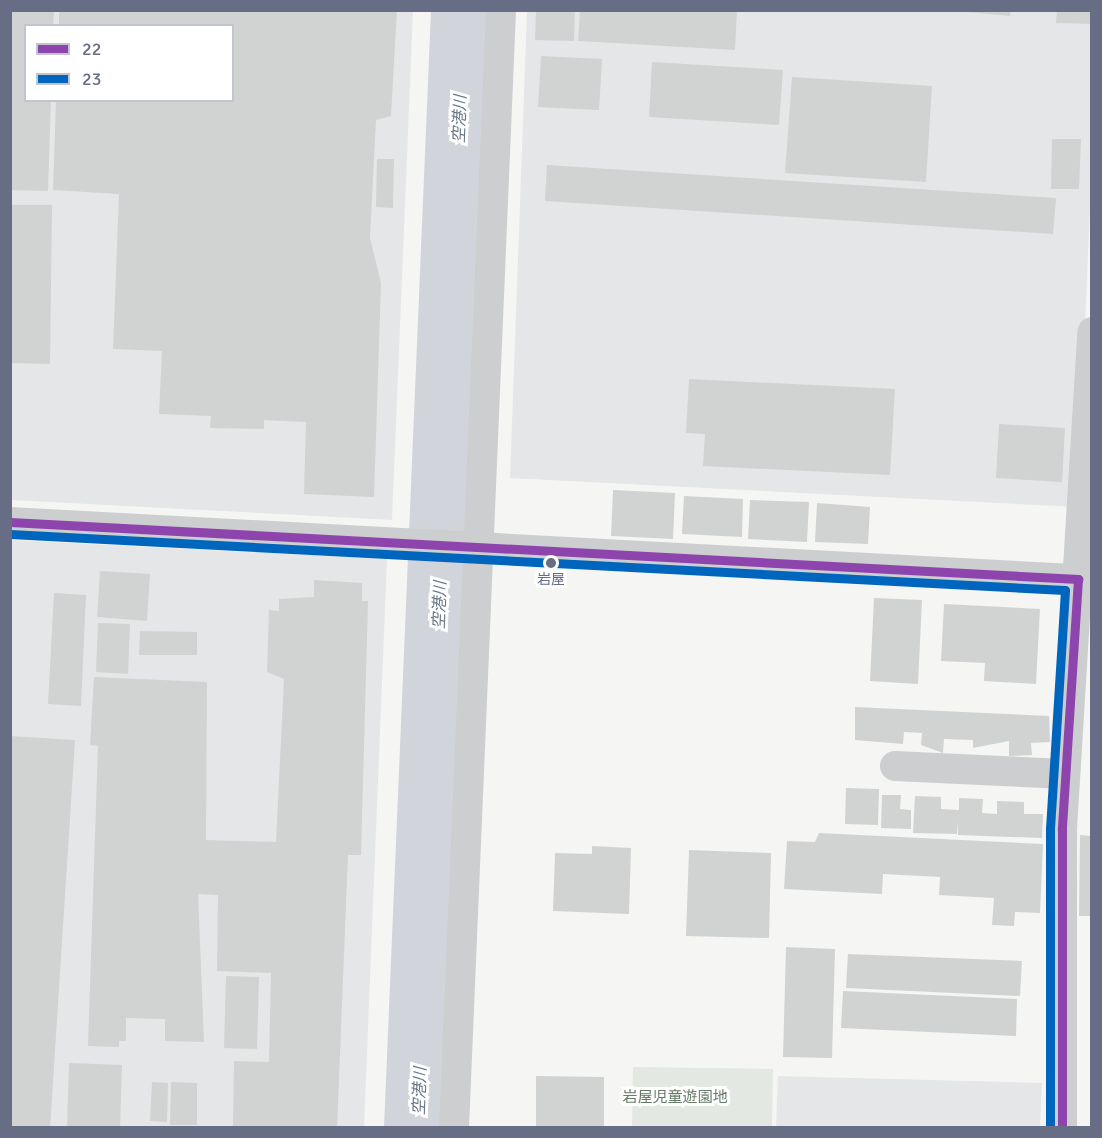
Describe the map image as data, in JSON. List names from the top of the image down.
{
  "water": ["空港川"],
  "parks": ["岩屋児童遊園地"],
  "places": ["岩屋"],
  "lines": ["transit line 22", "transit line 23"],
  "legend": ["22", "23"]
}
